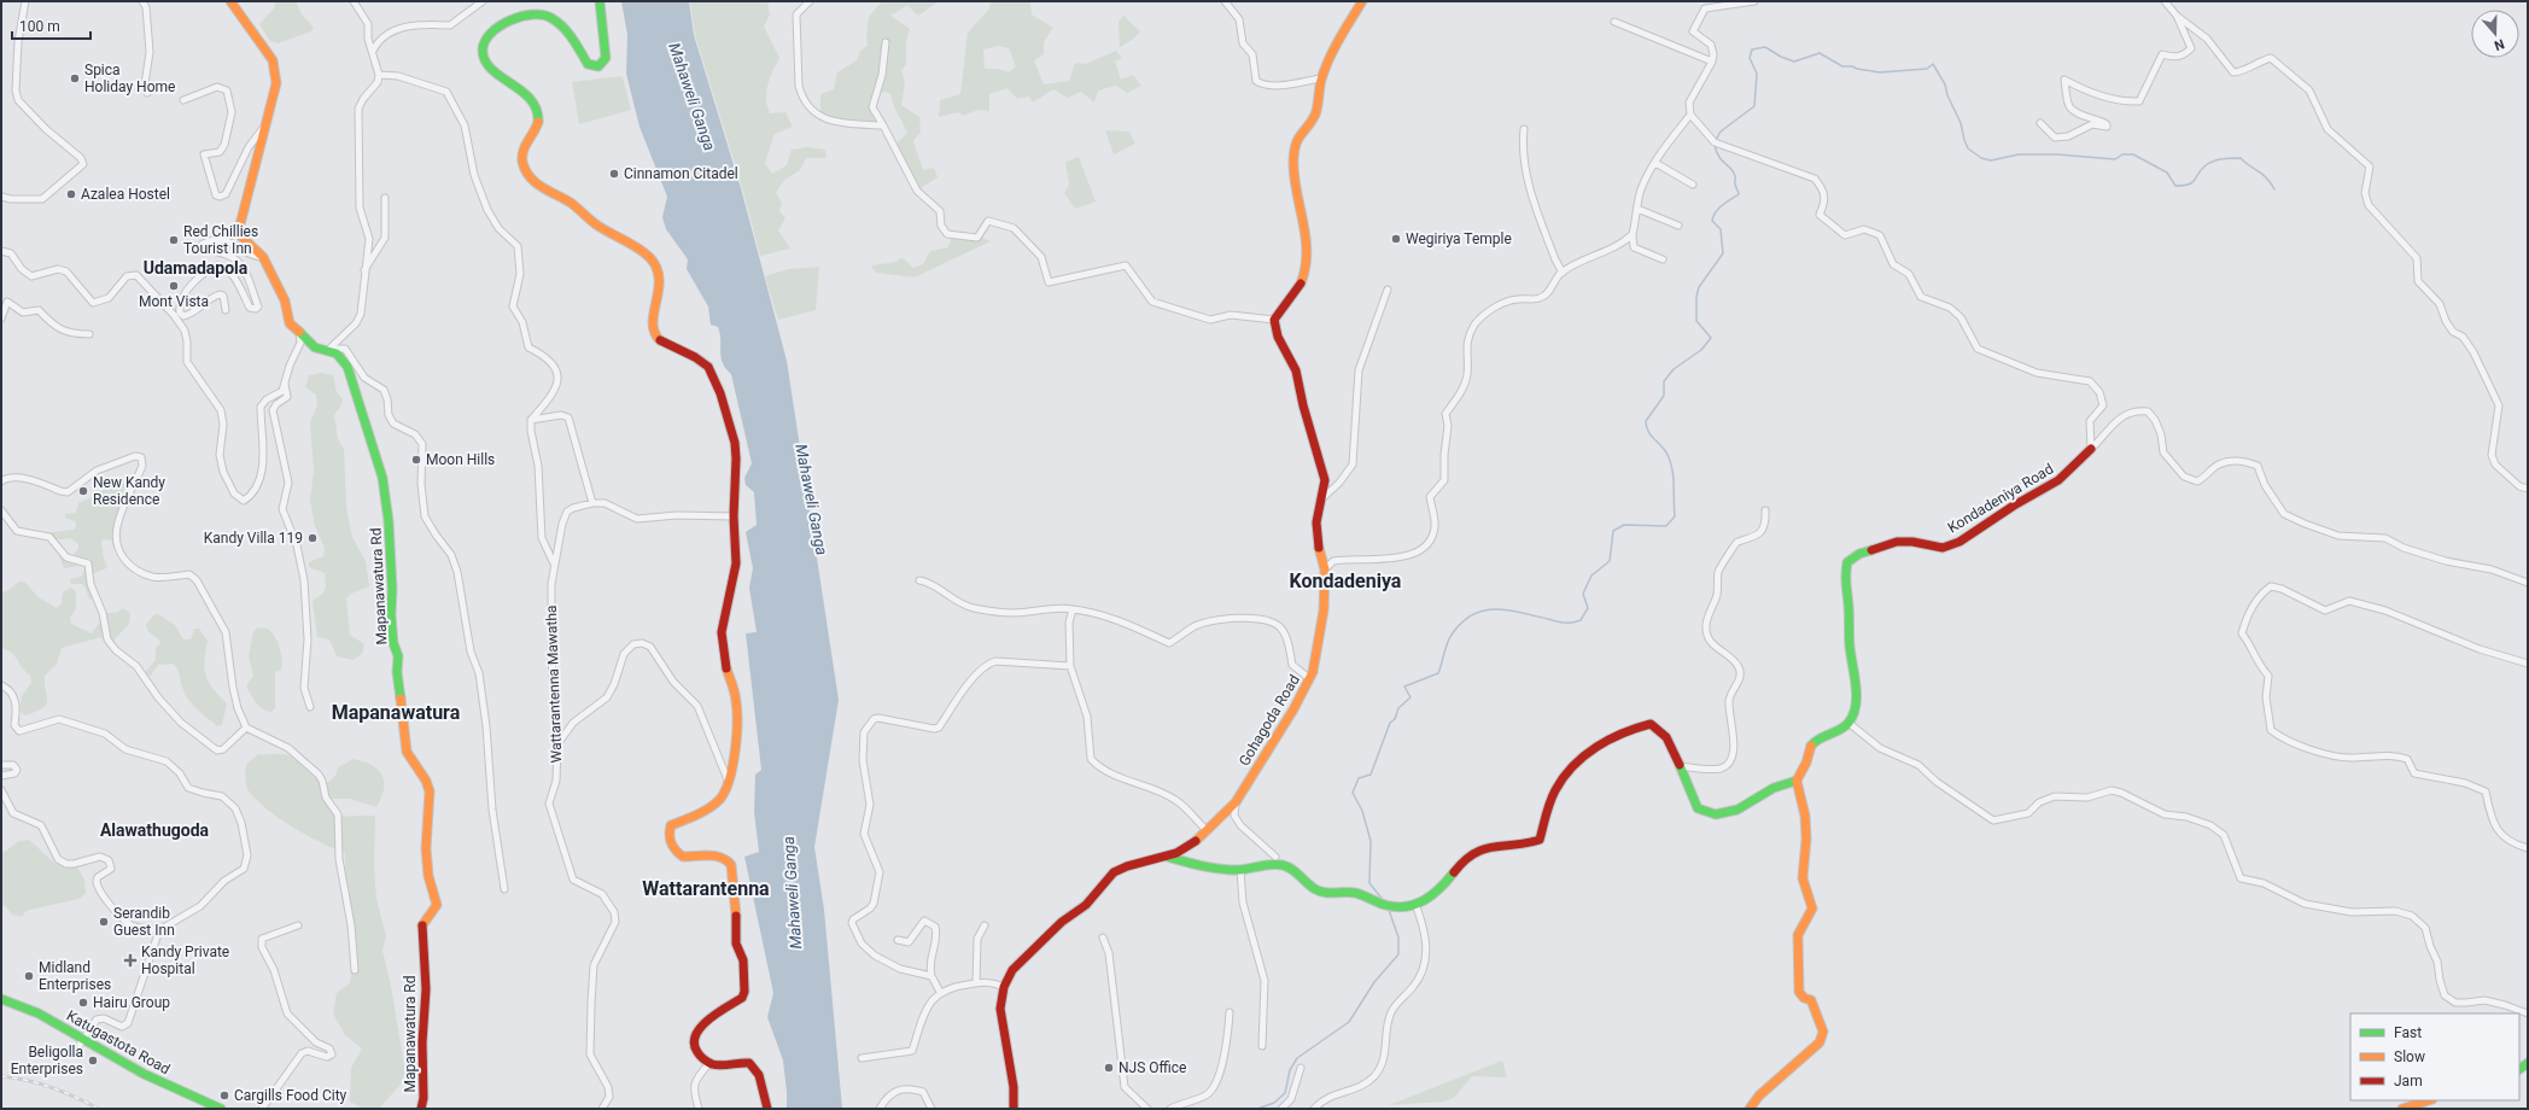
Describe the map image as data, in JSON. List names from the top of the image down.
{
  "streets": {
    "main road": [
      "Kondadeniya Road",
      "Mapanawatura Rd",
      "Gohagoda Road",
      "Katugastota Road"
    ],
    "street": ["Wattarantenna Mawatha"]
  },
  "districts": [
    "Udamadapola",
    "Kondadeniya",
    "Mapanawatura",
    "Alawathugoda",
    "Wattarantenna"
  ],
  "water": ["Mahaweli Ganga"],
  "places": {
    "other": [
      "Spica Holiday Home",
      "Cinnamon Citadel",
      "Azalea Hostel",
      "Wegiriya Temple",
      "Red Chillies Tourist Inn",
      "Mont Vista",
      "Moon Hills",
      "New Kandy Residence",
      "Kandy Villa 119",
      "Serandib Guest Inn",
      "Midland Enterprises",
      "Hairu Group",
      "Beligolla Enterprises",
      "NJS Office",
      "Cargills Food City"
    ],
    "health": ["Kandy Private Hospital"]
  },
  "legend": ["Fast", "Slow", "Jam"],
  "scale_bar": "100 m",
  "north": "bottom"
}
